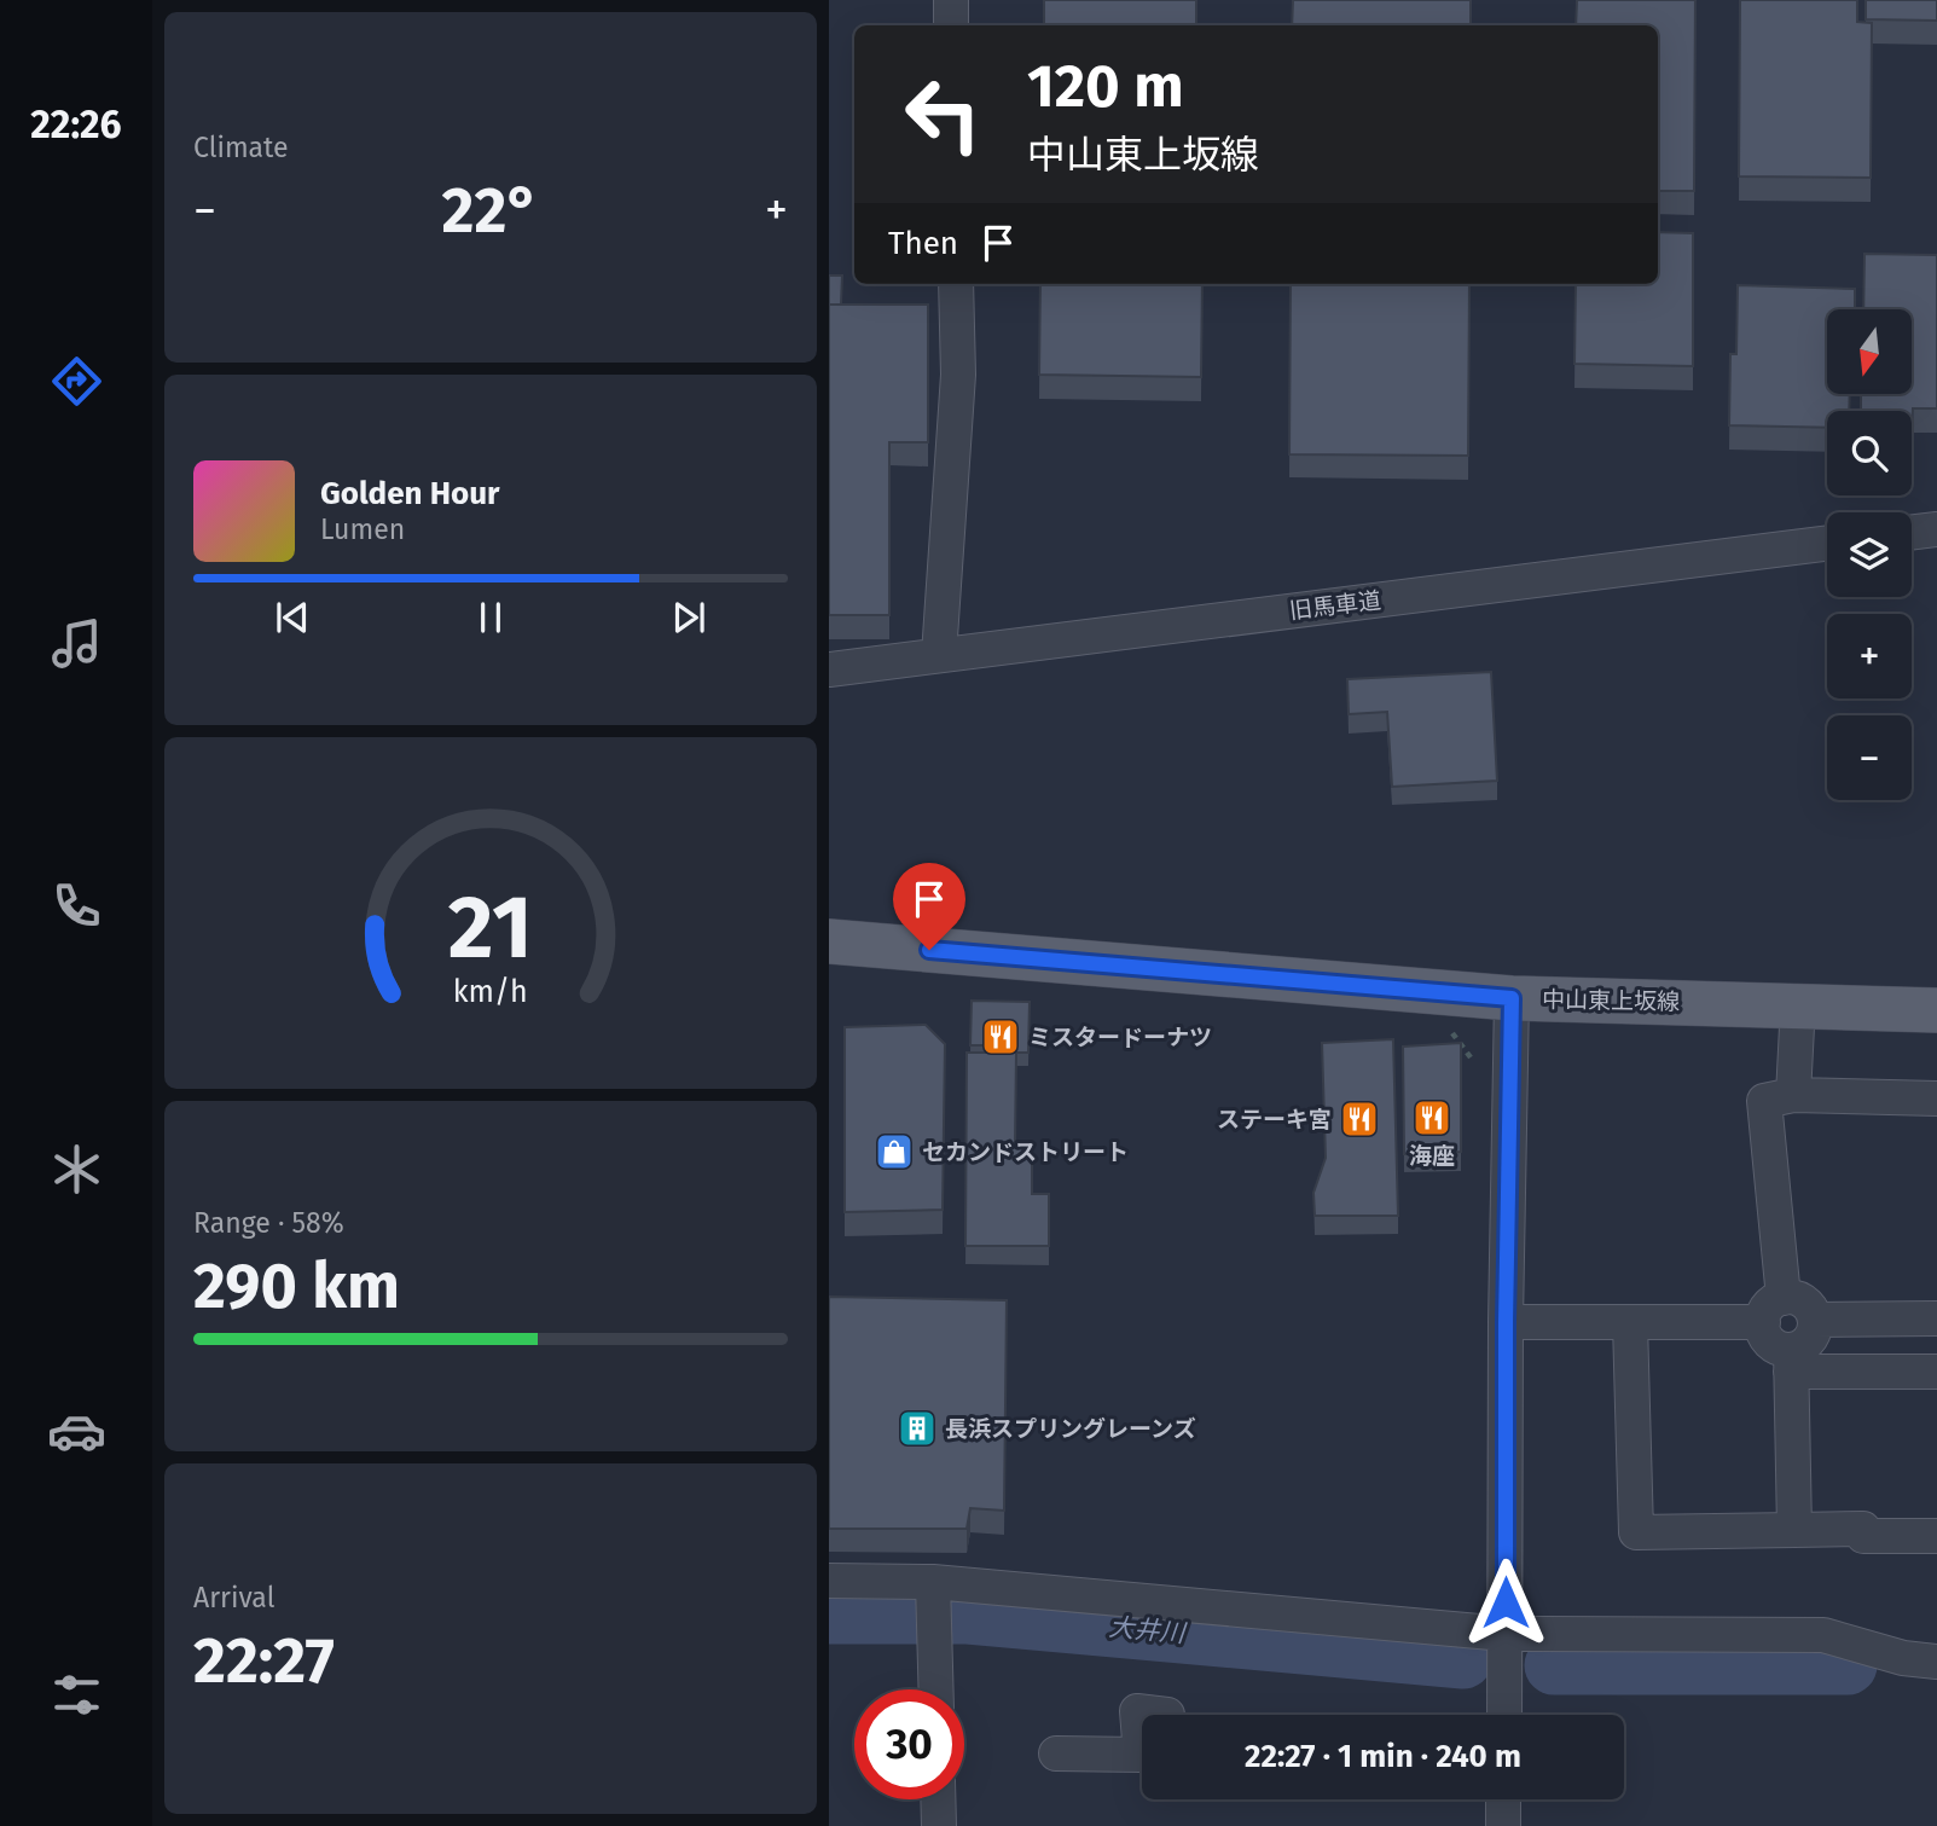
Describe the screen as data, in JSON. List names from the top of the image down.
{
  "streets": {
    "main road": ["中山東上坂線"],
    "street": ["旧馬車道"]
  },
  "water": ["大井川"],
  "places": {
    "restaurant": ["ミスタードーナツ", "海座", "ステーキ宮"],
    "shop": ["セカンドストリート"],
    "building": ["長浜スプリングレーンズ"]
  },
  "north": "bottom",
  "page": {
    "tabs": "22:26",
    "tile": [
      "Climate",
      ["Range · 58%", "290 km"],
      ["Arrival", "22:27"]
    ],
    "turn": ["120 m", "中山東上坂線"],
    "heat": ["−", "22°", "+"],
    "then": "Then",
    "map_buttons": ["+", "−"],
    "song": ["Golden Hour", "Lumen"],
    "limit": "30",
    "trip": "22:27 · 1 min · 240 m",
    "gauge": ["21", "km/h"]
  }
}
